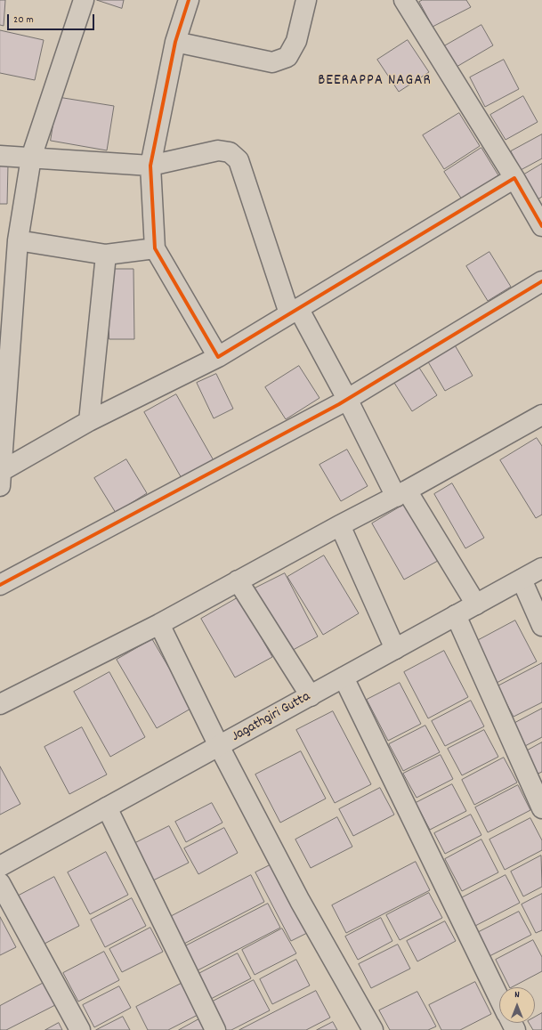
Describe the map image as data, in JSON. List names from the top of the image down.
{
  "streets": {
    "street": ["Jagathgiri Gutta"]
  },
  "districts": ["BEERAPPA NAGAR"],
  "scale_bar": "20 m",
  "north": "top"
}
